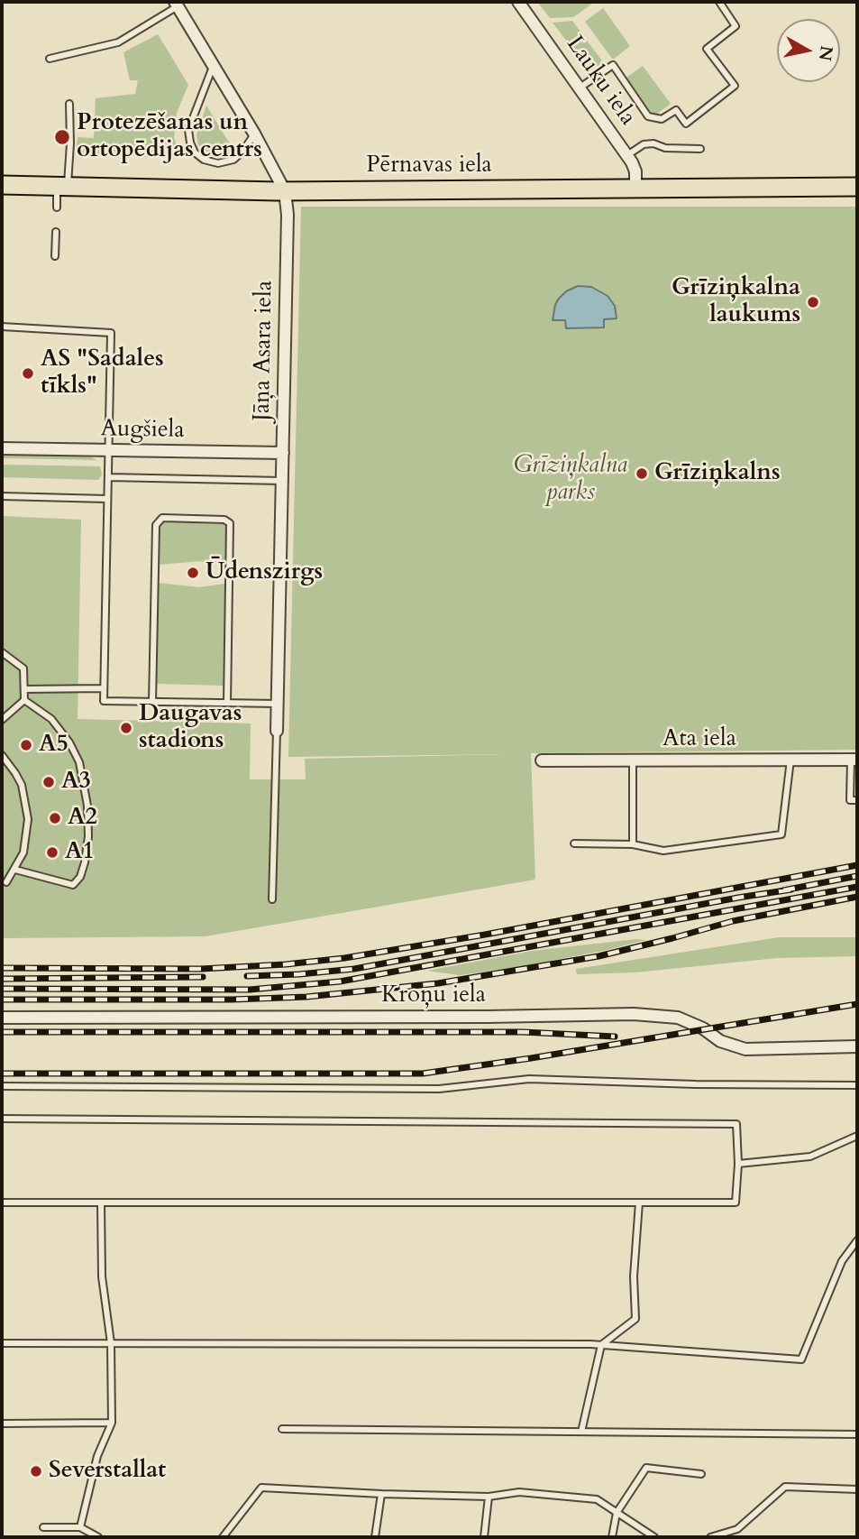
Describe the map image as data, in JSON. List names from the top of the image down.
{
  "streets": {
    "main road": ["Pērnavas iela"],
    "street": [
      "Lauku iela",
      "Jāņa Asara iela",
      "Augšiela",
      "Ata iela",
      "Kroņu iela"
    ]
  },
  "crossings": [
    ["Lauku iela", "Pērnavas iela"],
    ["Pērnavas iela", "Jāņa Asara iela"],
    ["Jāņa Asara iela", "Augšiela"]
  ],
  "parks": ["Grīziņkalna parks"],
  "places": [
    "Protezēšanas un ortopēdijas centrs",
    "Grīziņkalna laukums",
    "AS \"Sadales tīkls\"",
    "Grīziņkalns",
    "Ūdenszirgs",
    "Daugavas stadions",
    "A5",
    "A3",
    "A2",
    "A1",
    "Severstallat"
  ],
  "north": "right"
}
